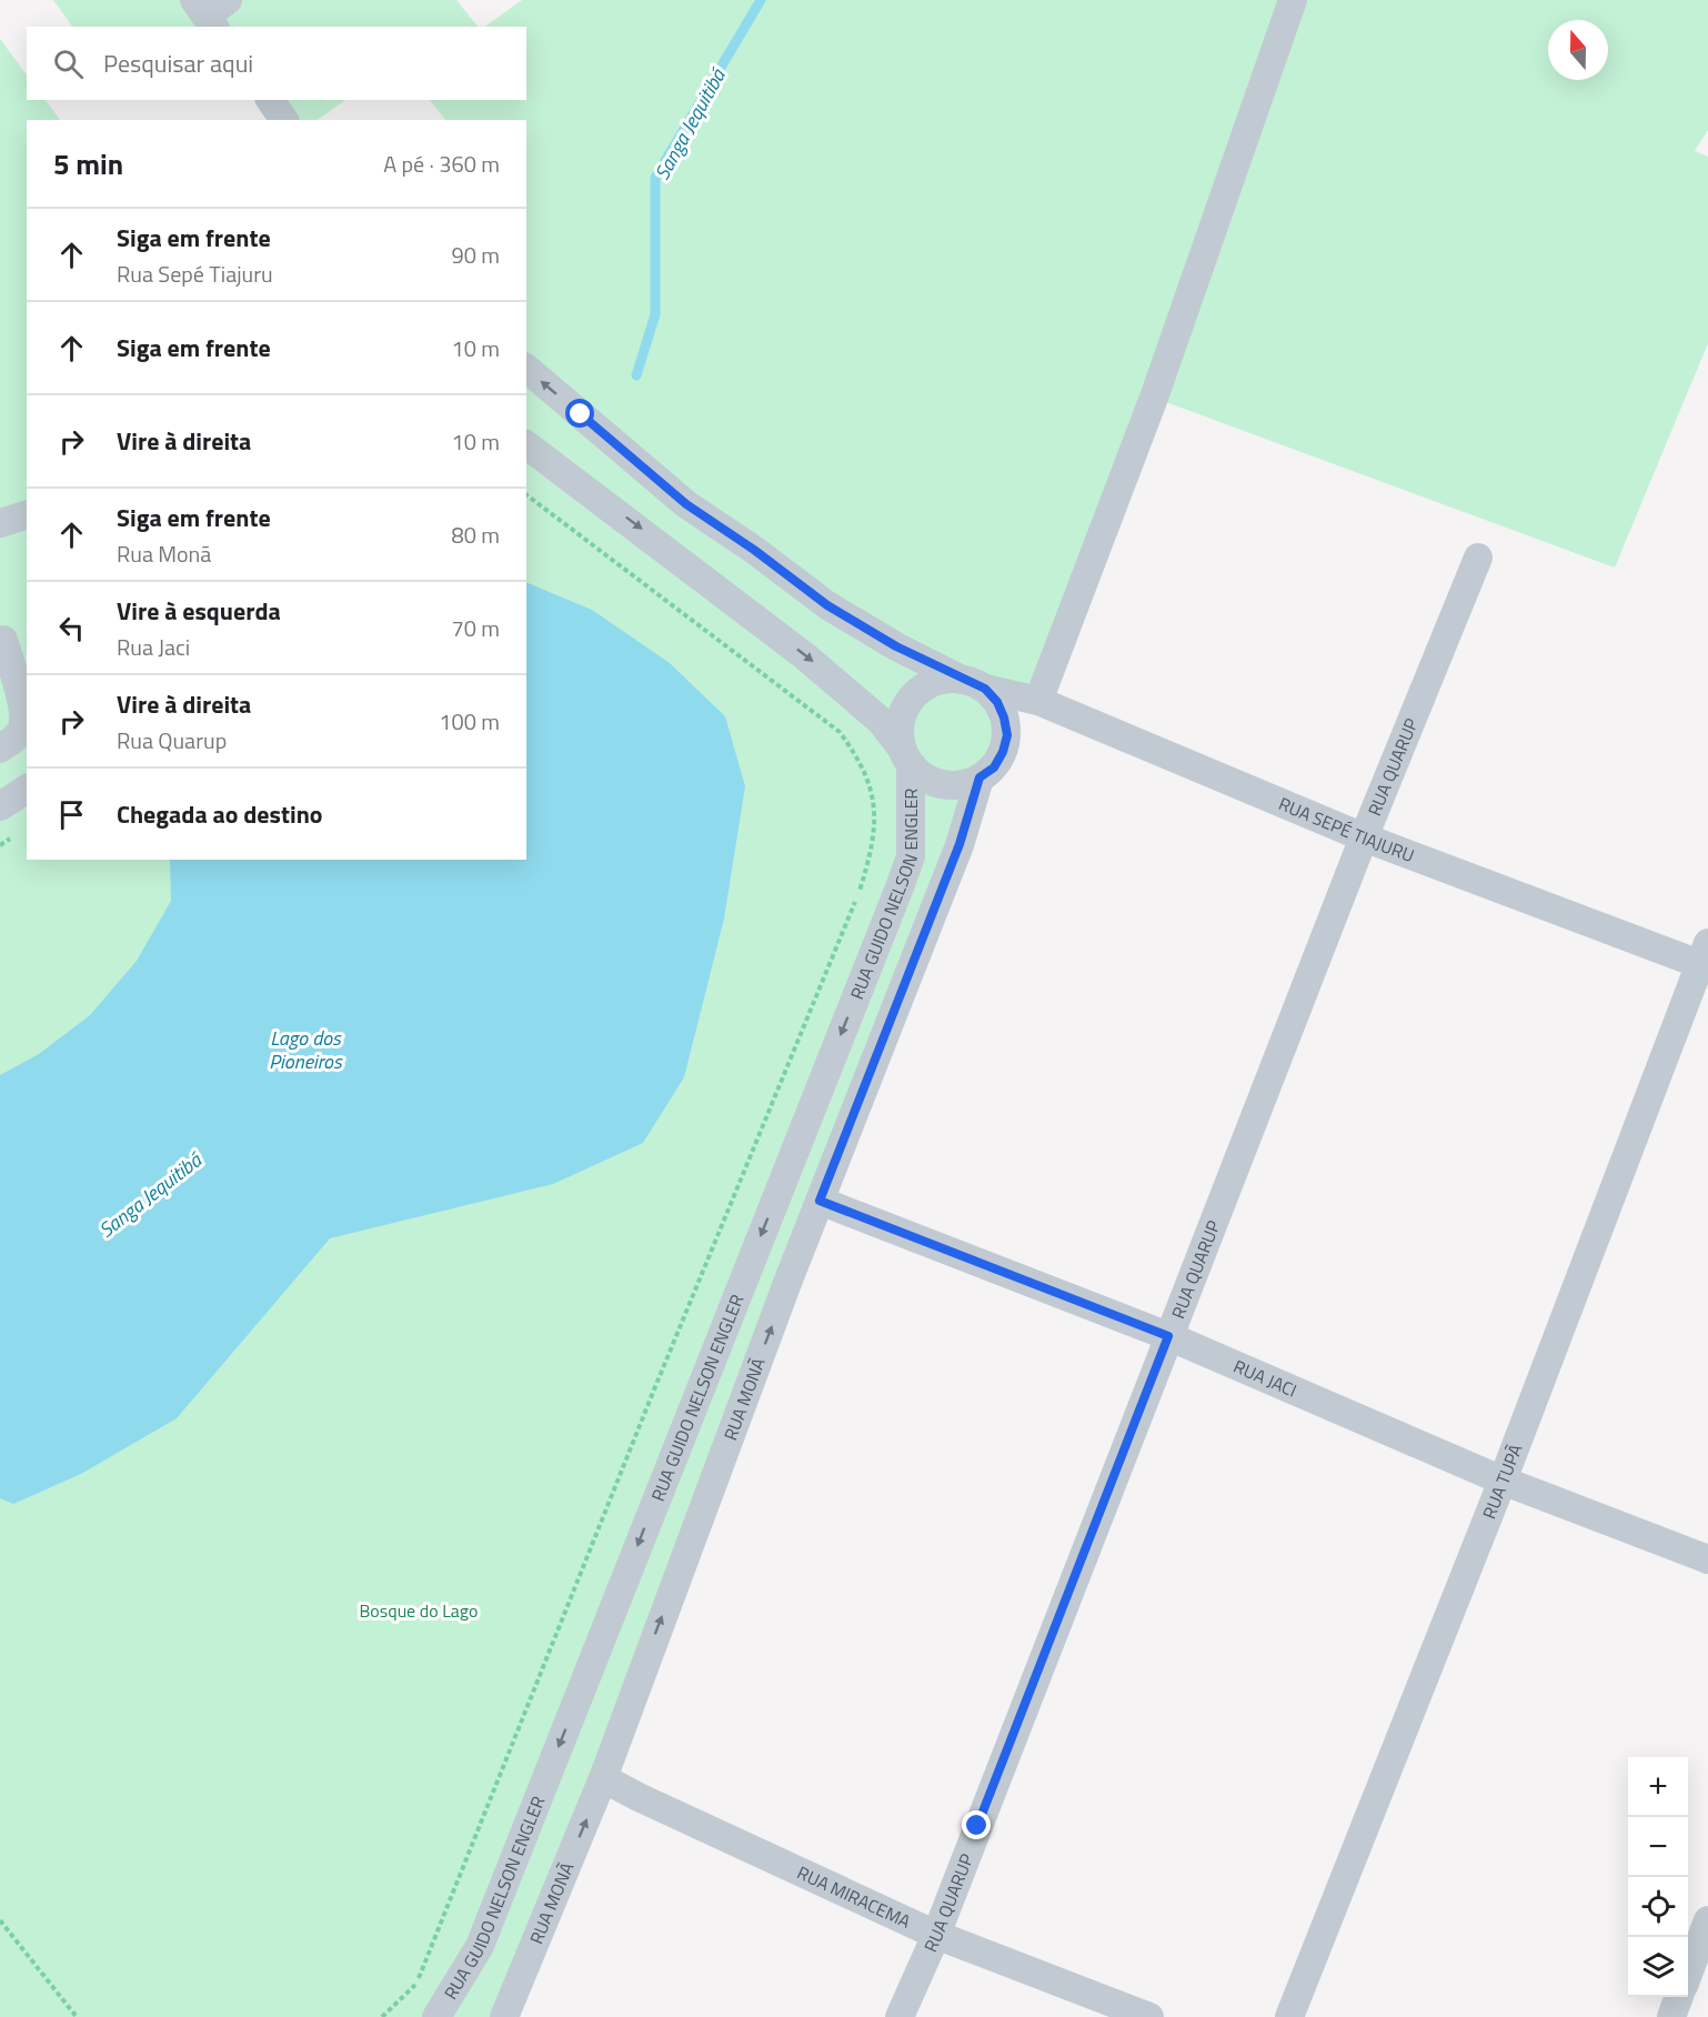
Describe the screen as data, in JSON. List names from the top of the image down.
{
  "streets": {
    "street": [
      "RUA QUARUP",
      "RUA SEPÉ TIAJURU",
      "RUA GUIDO NELSON ENGLER",
      "RUA JACI",
      "RUA MONÃ",
      "RUA TUPÃ",
      "RUA MIRACEMA"
    ]
  },
  "crossings": [
    ["RUA QUARUP", "RUA SEPÉ TIAJURU"],
    ["RUA QUARUP", "RUA JACI"],
    ["RUA QUARUP", "RUA MIRACEMA"],
    ["RUA SEPÉ TIAJURU", "RUA GUIDO NELSON ENGLER"],
    ["RUA SEPÉ TIAJURU", "RUA MONÃ"],
    ["RUA SEPÉ TIAJURU", "RUA TUPÃ"],
    ["RUA GUIDO NELSON ENGLER", "RUA MONÃ"],
    ["RUA JACI", "RUA MONÃ"],
    ["RUA JACI", "RUA TUPÃ"],
    ["RUA MONÃ", "RUA MIRACEMA"]
  ],
  "one_way": ["RUA GUIDO NELSON ENGLER", "RUA MONÃ"],
  "water": ["Sanga Jequitibá", "Lago dos Pioneiros"],
  "parks": ["Bosque do Lago"],
  "north": "top",
  "page": {
    "search": "Pesquisar aqui",
    "heading": ["5 min", "A pé · 360 m"],
    "list": [
      ["Siga em frente", "Rua Sepé Tiajuru", "90 m"],
      ["Siga em frente", "10 m"],
      ["Vire à direita", "10 m"],
      ["Siga em frente", "Rua Monã", "80 m"],
      ["Vire à esquerda", "Rua Jaci", "70 m"],
      ["Vire à direita", "Rua Quarup", "100 m"],
      "Chegada ao destino"
    ],
    "map_buttons": ["+", "−"]
  }
}
